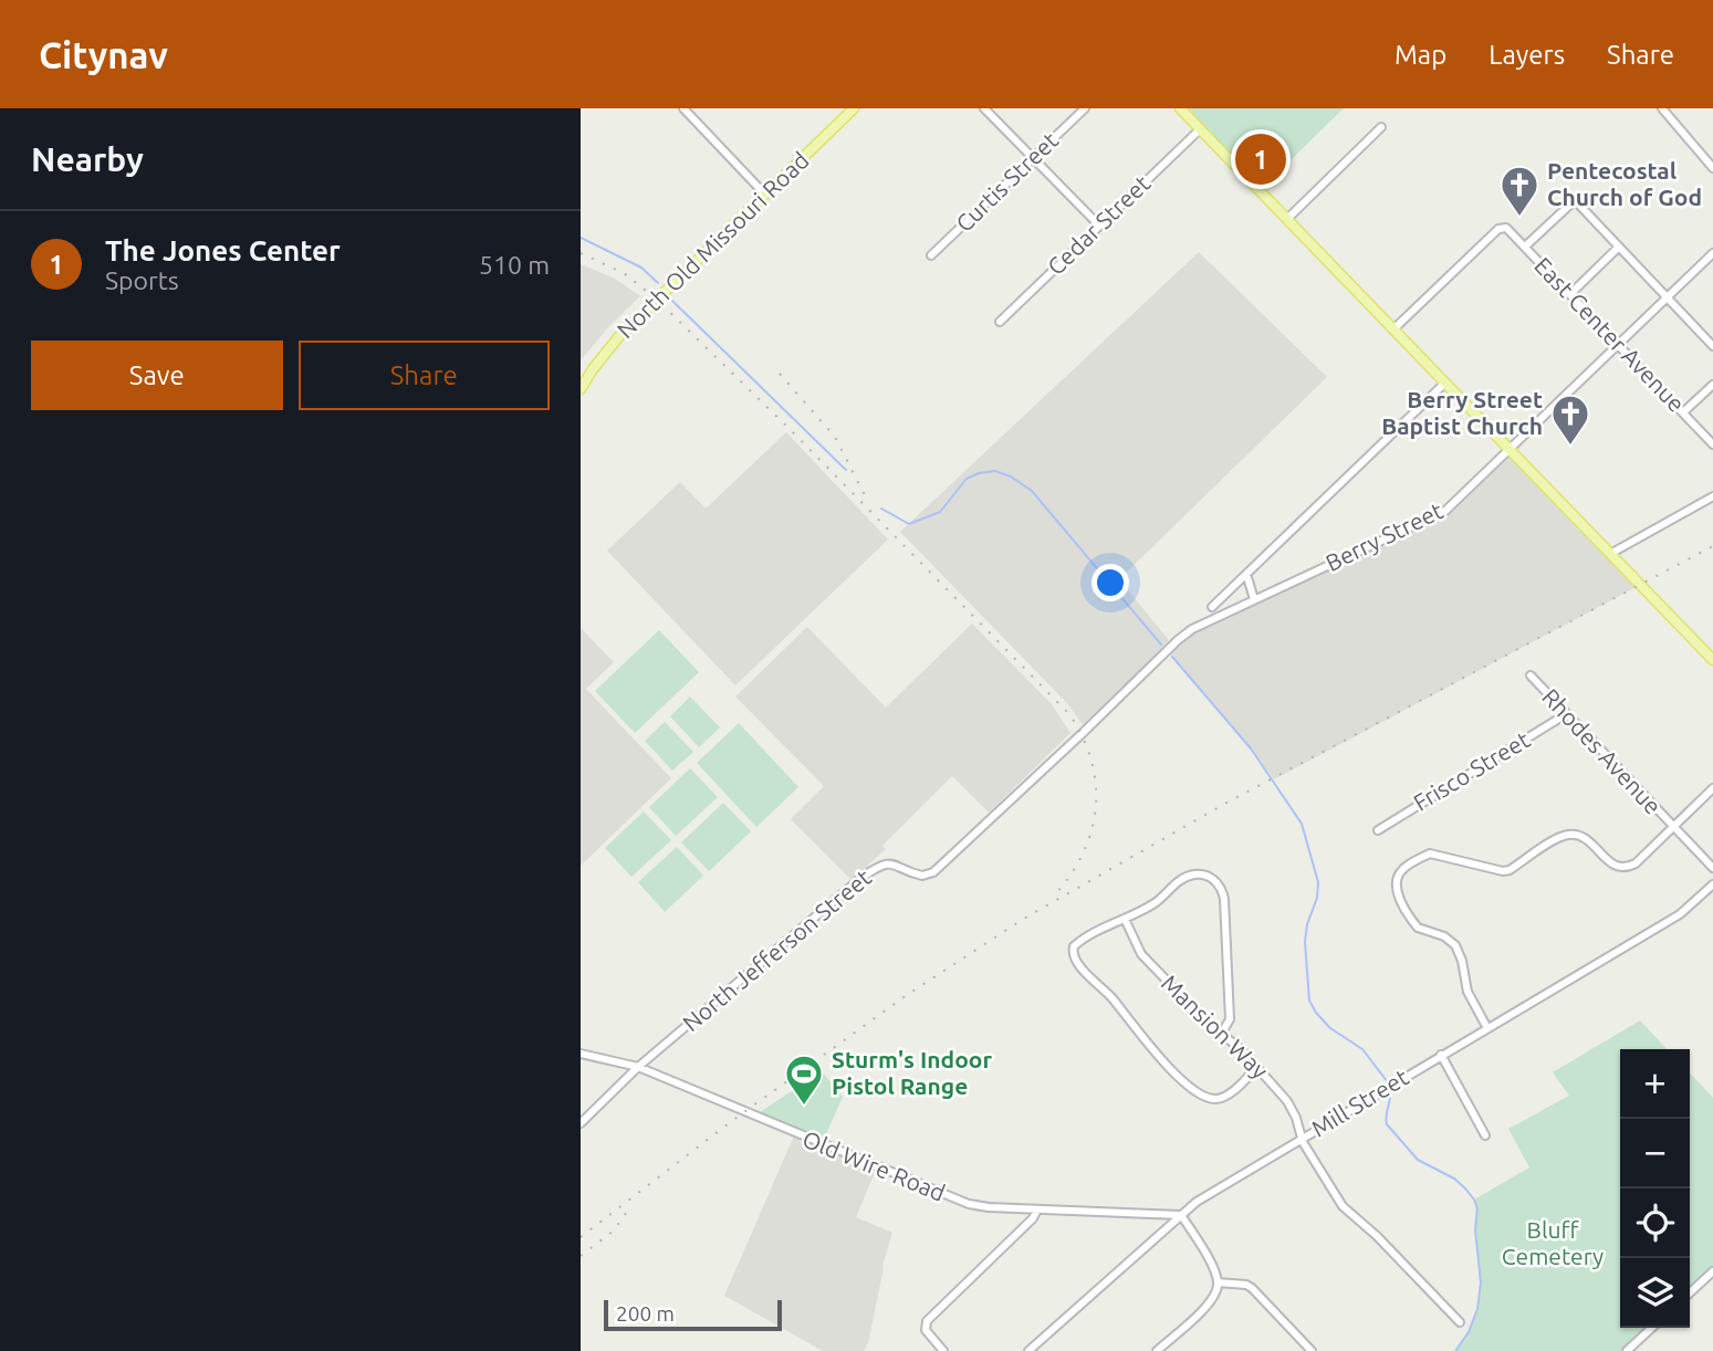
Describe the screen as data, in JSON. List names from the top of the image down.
{
  "streets": {
    "main road": ["North Old Missouri Road"],
    "street": [
      "Curtis Street",
      "Cedar Street",
      "East Center Avenue",
      "Berry Street",
      "Rhodes Avenue",
      "Frisco Street",
      "North Jefferson Street",
      "Mansion Way",
      "Mill Street",
      "Old Wire Road"
    ]
  },
  "crossings": [
    ["East Center Avenue", "Berry Street"],
    ["Berry Street", "North Jefferson Street"],
    ["Rhodes Avenue", "Frisco Street"],
    ["Rhodes Avenue", "Mill Street"],
    ["North Jefferson Street", "Old Wire Road"],
    ["Mansion Way", "Mill Street"],
    ["Mill Street", "Old Wire Road"]
  ],
  "parks": ["Bluff Cemetery"],
  "places": {
    "church": ["Pentecostal Church of God", "Berry Street Baptist Church"],
    "sports": ["Sturm's Indoor Pistol Range"]
  },
  "scale_bar": "200 m",
  "page": {
    "header": "Citynav",
    "nav": ["Map", "Layers", "Share"],
    "heading": "Nearby",
    "pins": "1",
    "list": [
      {
        "mark": "1",
        "name": "The Jones Center",
        "note": "Sports",
        "value": "510 m"
      }
    ],
    "buttons": ["Save", "Share"],
    "map_buttons": ["+", "−"],
    "scale": "200 m"
  }
}
